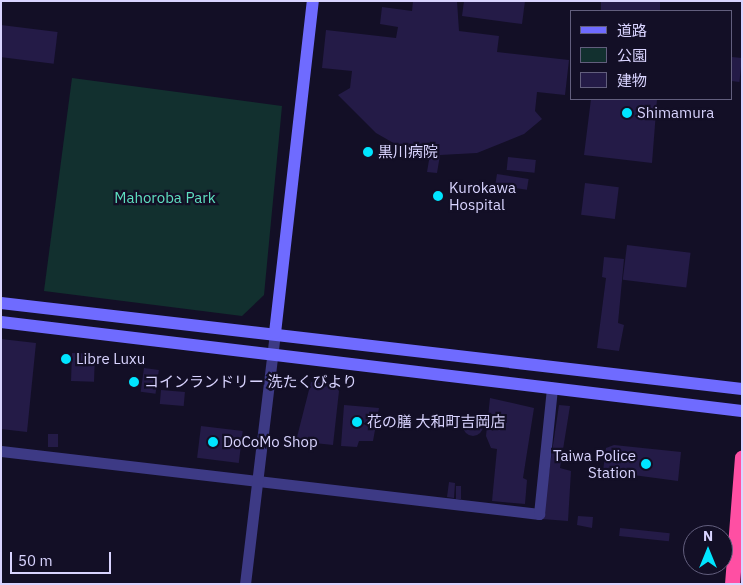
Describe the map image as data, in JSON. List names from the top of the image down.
{
  "parks": ["Mahoroba Park"],
  "places": [
    "Shimamura",
    "黒川病院",
    "Kurokawa Hospital",
    "Libre Luxu",
    "コインランドリー 洗たくびより",
    "花の膳 大和町吉岡店",
    "DoCoMo Shop",
    "Taiwa Police Station"
  ],
  "legend": ["道路", "公園", "建物"],
  "scale_bar": "50 m",
  "north": "top"
}
